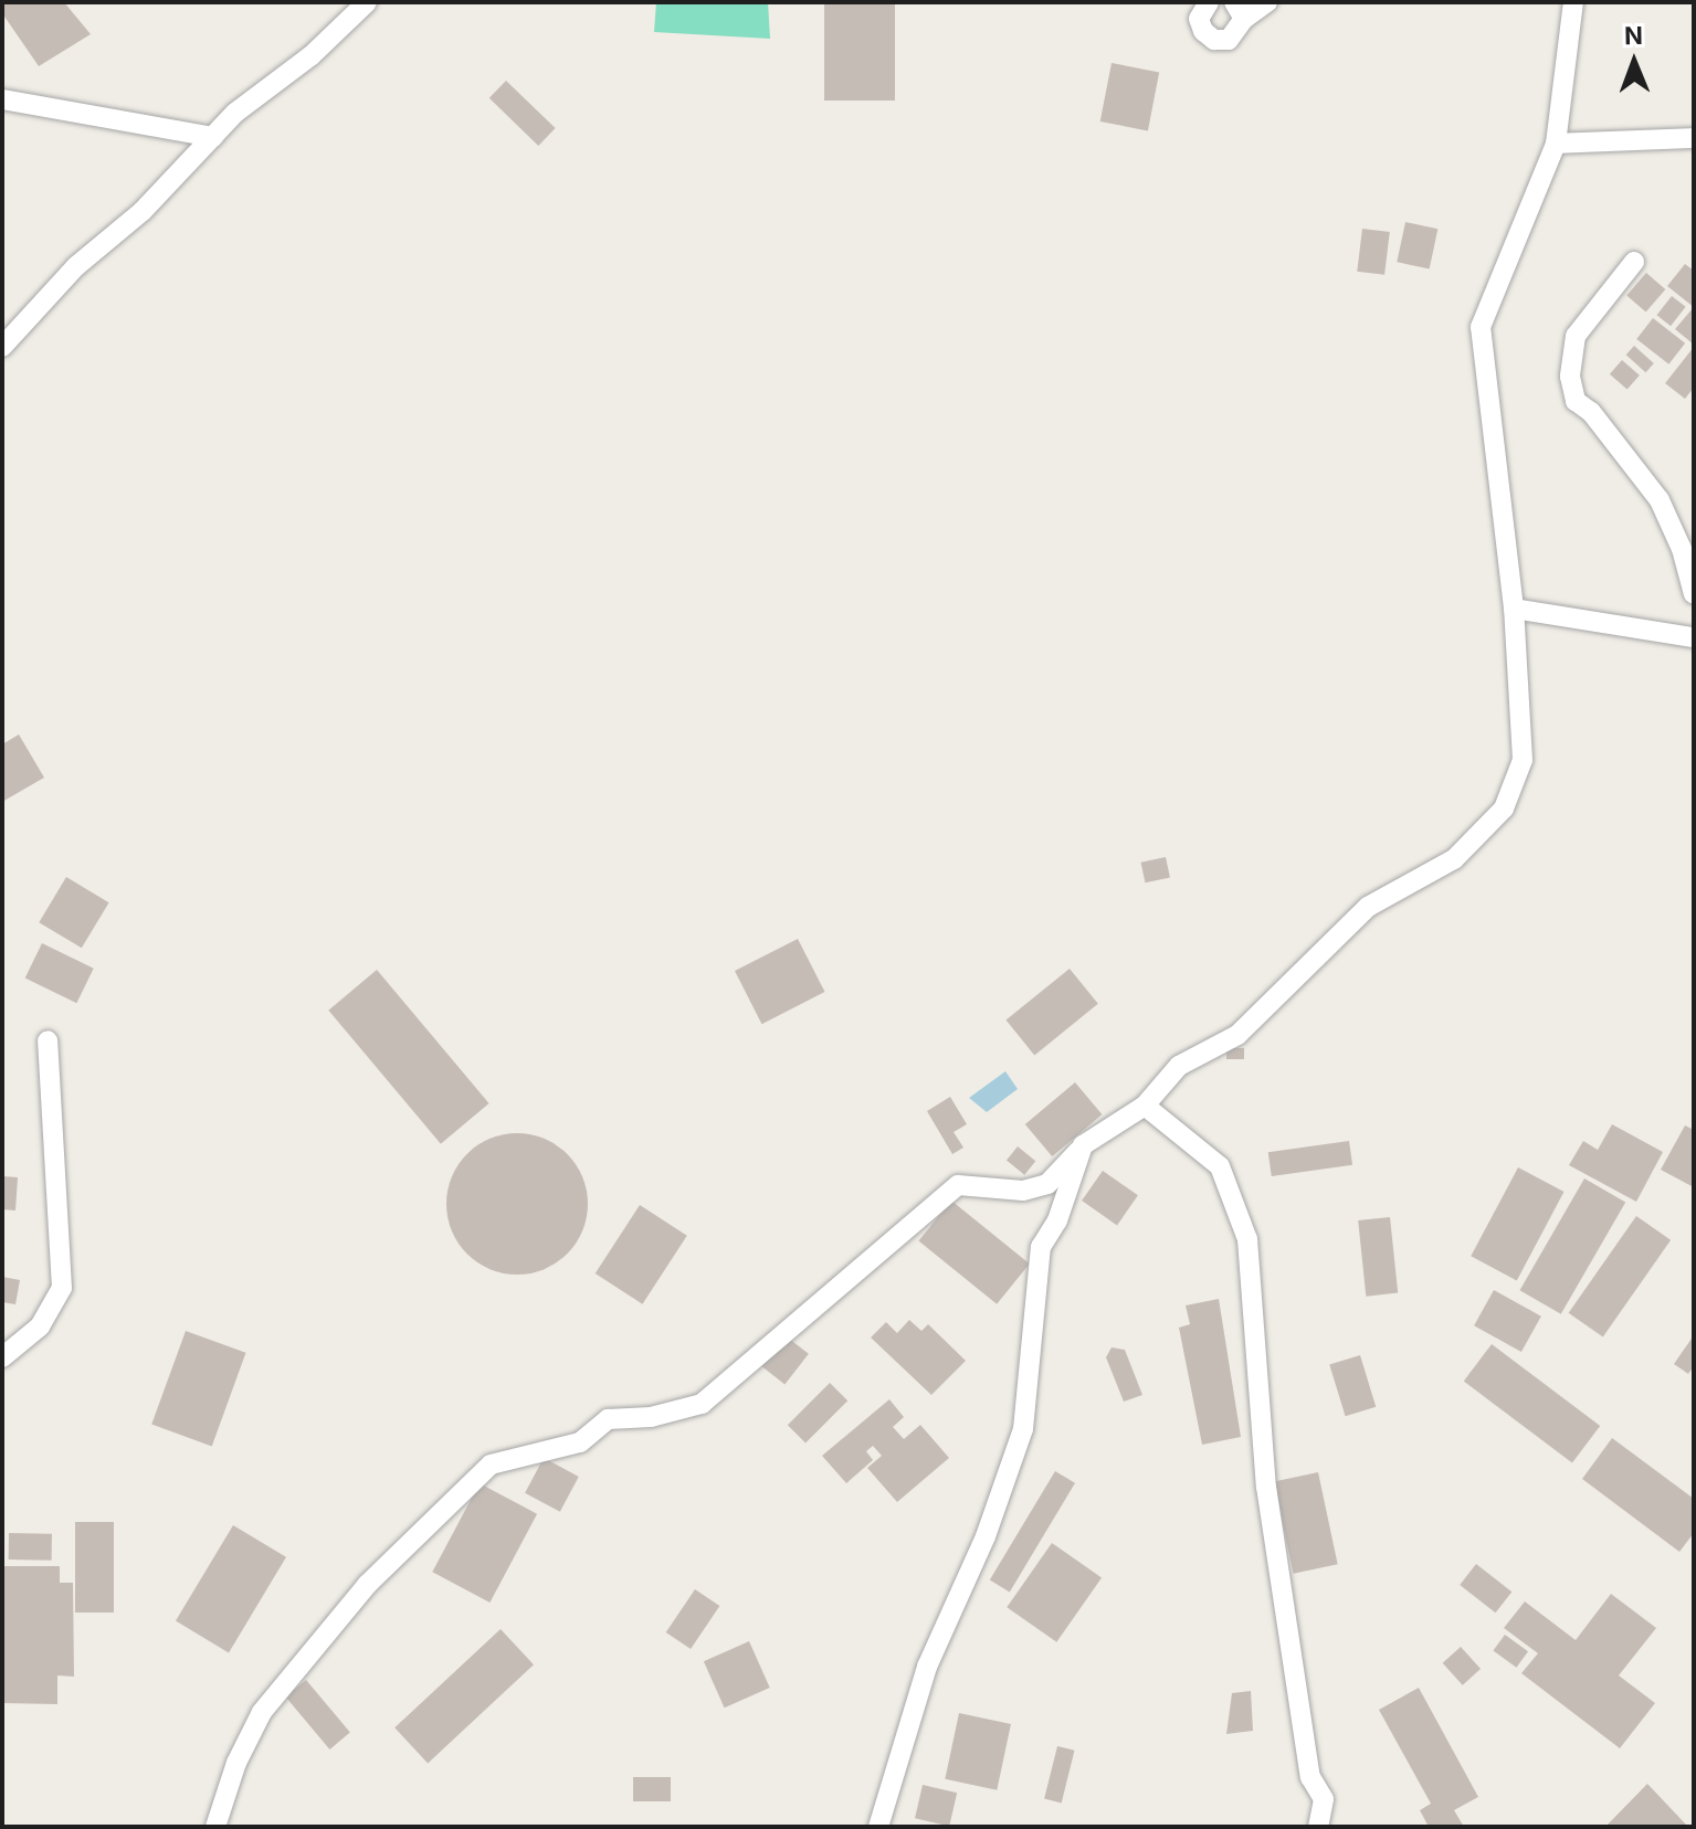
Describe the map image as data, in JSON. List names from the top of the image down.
{
  "north": "top"
}
